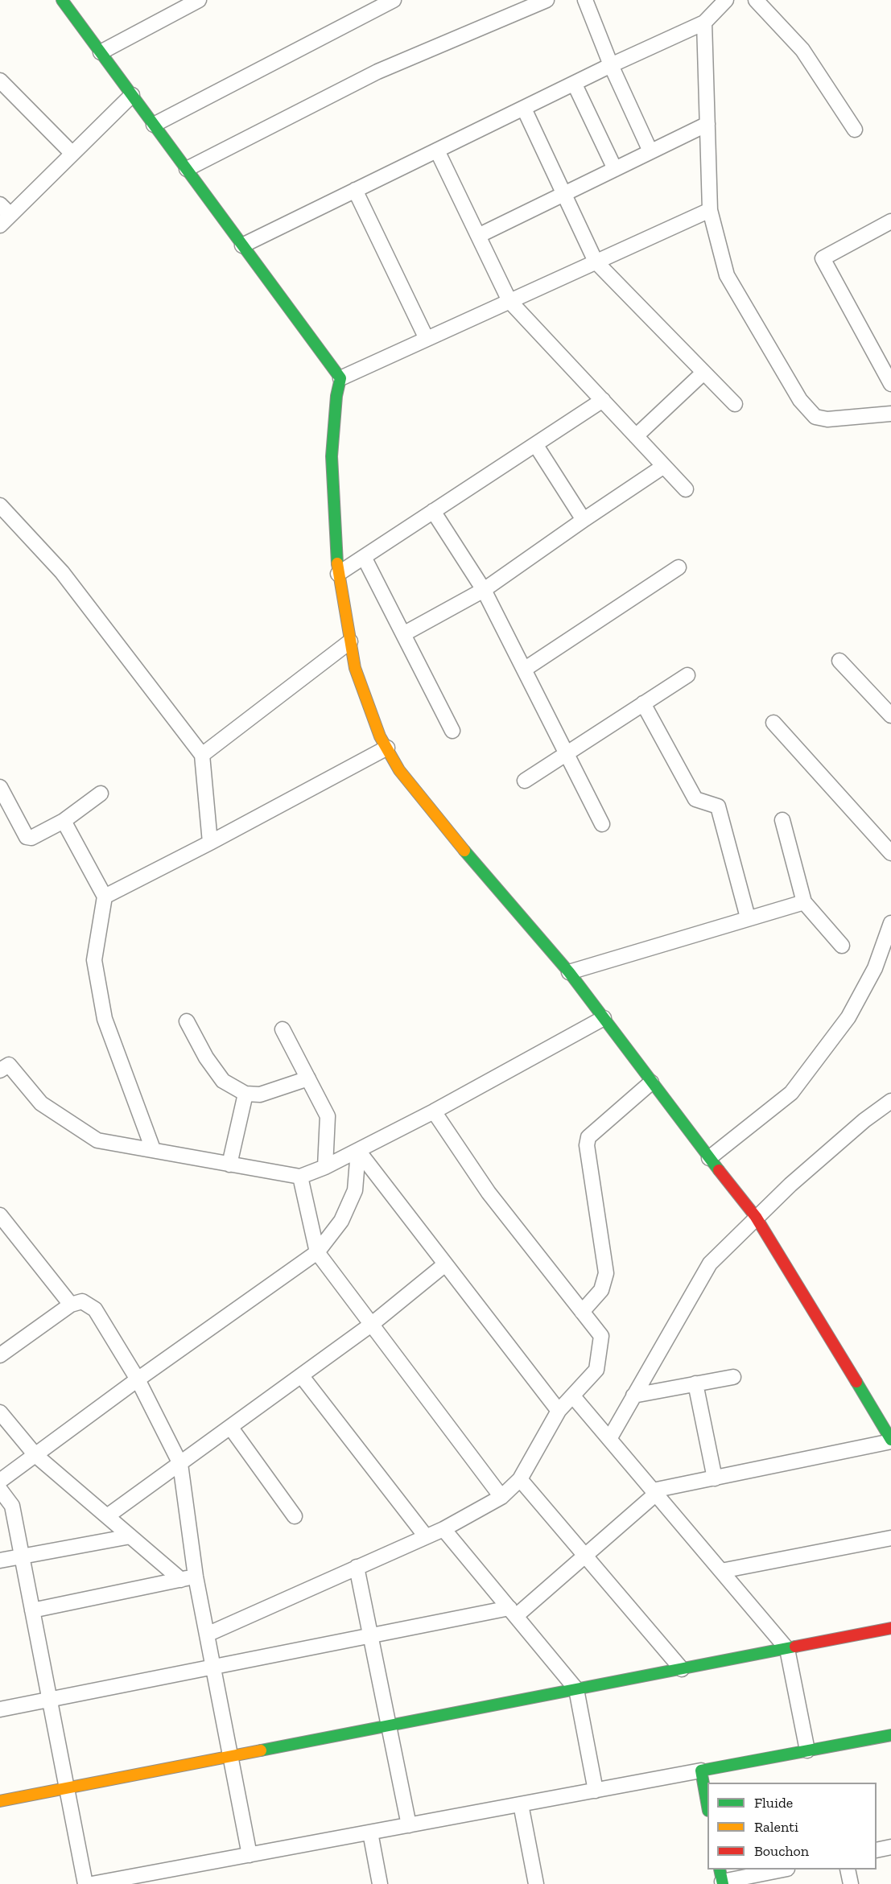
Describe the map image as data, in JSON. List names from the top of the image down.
{
  "legend": ["Fluide", "Ralenti", "Bouchon"]
}
